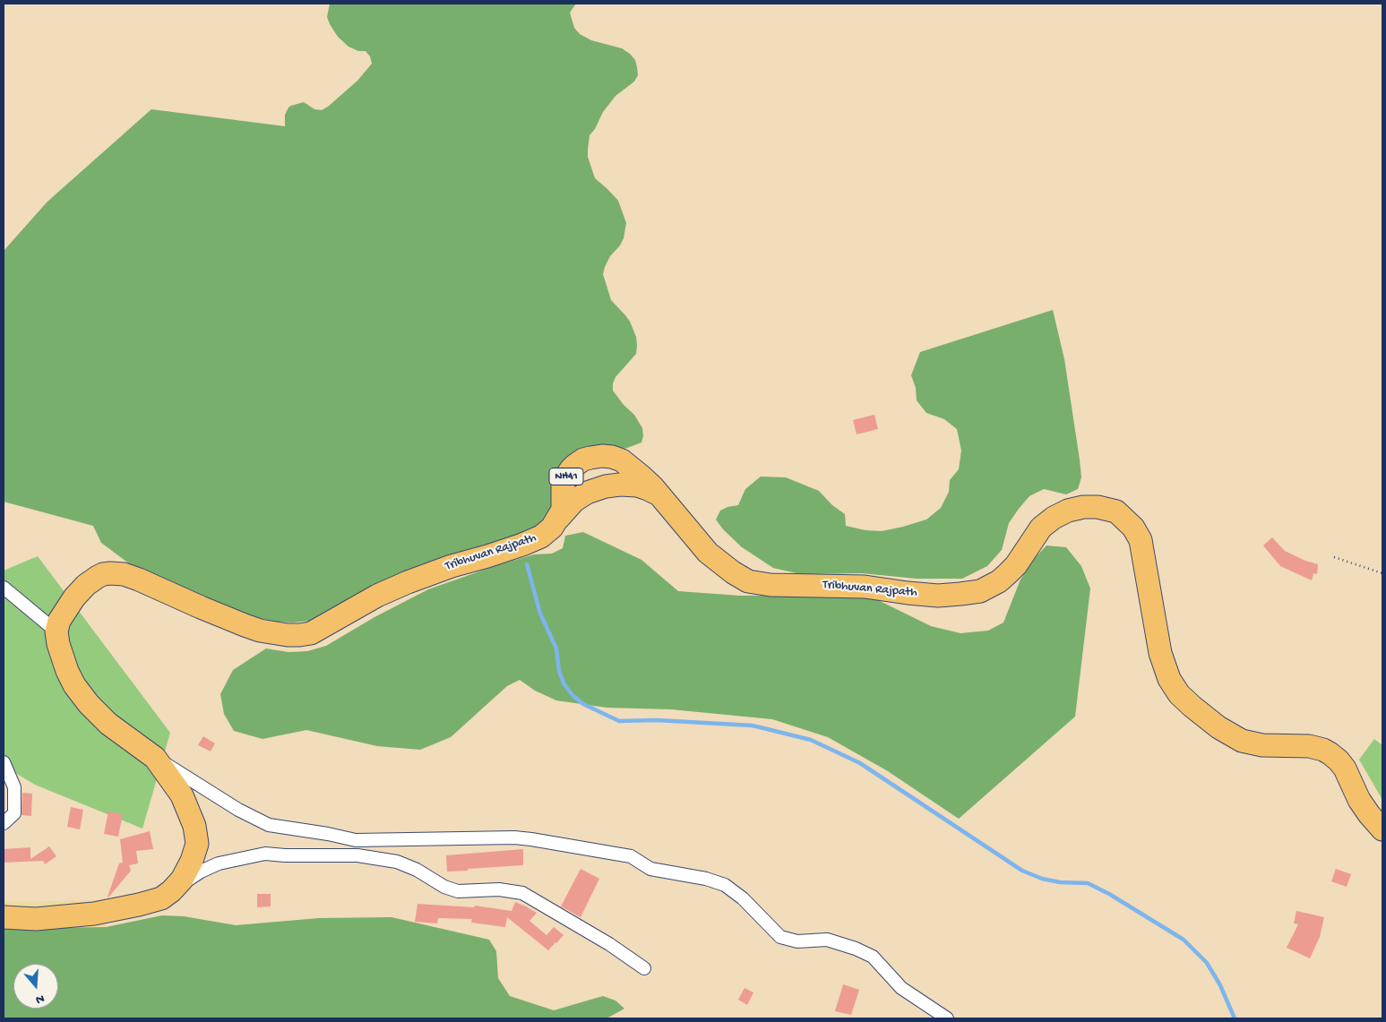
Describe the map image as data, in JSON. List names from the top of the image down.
{
  "streets": {
    "highway": ["NH41", "Tribhuvan Rajpath"]
  },
  "north": "bottom"
}
